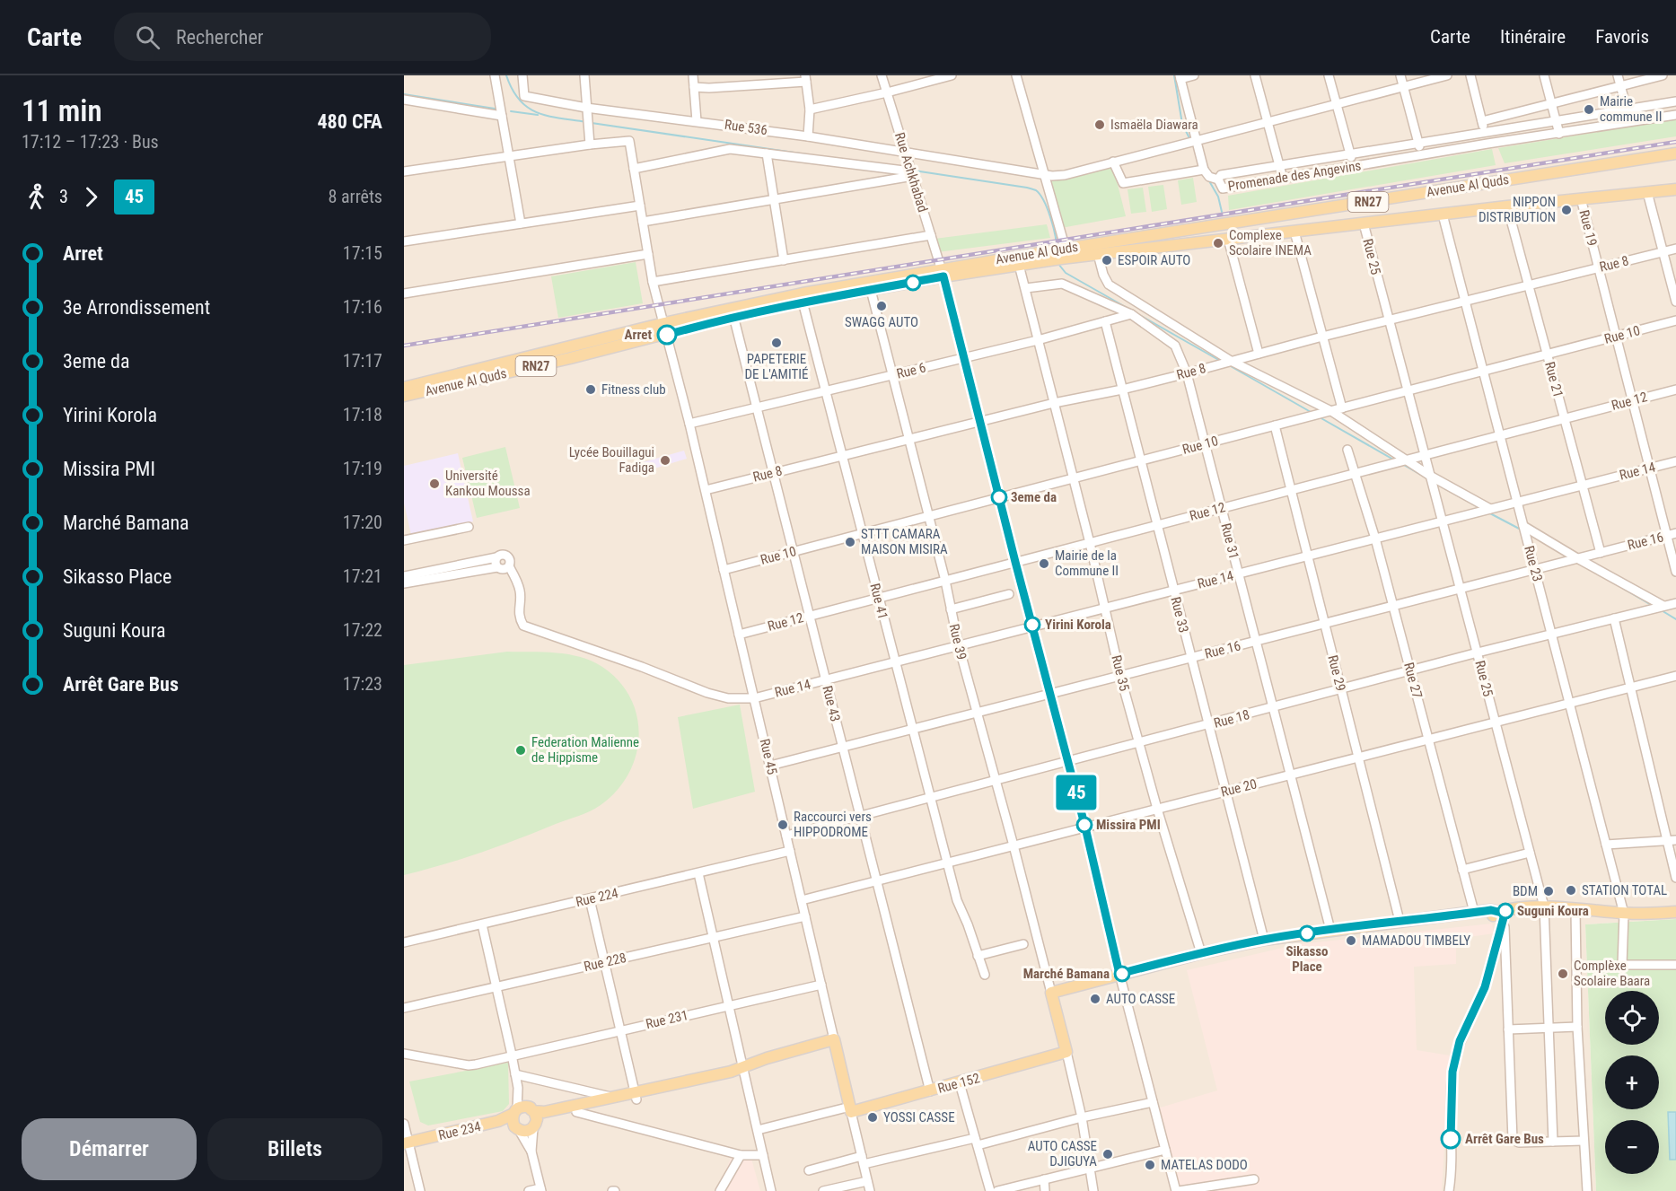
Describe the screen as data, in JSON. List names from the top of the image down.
{
  "streets": {
    "main road": [
      "Avenue Al Quds",
      "RN27",
      "Rue 45",
      "Rue 152",
      "Rue 234"
    ],
    "street": [
      "Rue 536",
      "Rue Achkhabad",
      "Promenade des Angevins",
      "Rue 19",
      "Rue 25",
      "Rue 8",
      "Rue 10",
      "Rue 6",
      "Rue 21",
      "Rue 12",
      "Rue 14",
      "Rue 31",
      "Rue 16",
      "Rue 23",
      "Rue 41",
      "Rue 33",
      "Rue 39",
      "Rue 35",
      "Rue 29",
      "Rue 27",
      "Rue 43",
      "Rue 18",
      "Rue 20",
      "Rue 224",
      "Rue 228",
      "Rue 231"
    ]
  },
  "crossings": [
    ["Rue 536", "Rue Achkhabad"],
    ["Rue Achkhabad", "Avenue Al Quds"],
    ["Rue Achkhabad", "Rue 8"],
    ["Rue Achkhabad", "Rue 10"],
    ["Rue Achkhabad", "Rue 6"],
    ["Rue Achkhabad", "Rue 12"],
    ["Rue Achkhabad", "Rue 14"],
    ["Rue Achkhabad", "Rue 16"],
    ["Rue Achkhabad", "Rue 18"],
    ["Rue Achkhabad", "Rue 20"],
    ["Avenue Al Quds", "Rue 19"],
    ["Avenue Al Quds", "Rue 25"],
    ["Avenue Al Quds", "Rue 21"],
    ["Avenue Al Quds", "Rue 23"],
    ["Avenue Al Quds", "Rue 41"],
    ["Avenue Al Quds", "Rue 39"],
    ["Avenue Al Quds", "Rue 35"],
    ["Avenue Al Quds", "Rue 43"],
    ["Avenue Al Quds", "Rue 45"],
    ["Rue 19", "Rue 8"],
    ["Rue 19", "Rue 10"],
    ["Rue 19", "Rue 12"],
    ["Rue 19", "Rue 14"],
    ["Rue 19", "Rue 16"],
    ["Rue 25", "Rue 8"],
    ["Rue 25", "Rue 10"],
    ["Rue 25", "Rue 12"],
    ["Rue 25", "Rue 14"],
    ["Rue 25", "Rue 16"],
    ["Rue 25", "Rue 18"],
    ["Rue 25", "Rue 20"],
    ["Rue 8", "Rue 21"],
    ["Rue 8", "Rue 31"],
    ["Rue 8", "Rue 23"],
    ["Rue 8", "Rue 41"],
    ["Rue 8", "Rue 33"],
    ["Rue 8", "Rue 39"],
    ["Rue 8", "Rue 35"],
    ["Rue 8", "Rue 43"],
    ["Rue 8", "Rue 45"],
    ["Rue 10", "Rue 21"],
    ["Rue 10", "Rue 31"],
    ["Rue 10", "Rue 23"],
    ["Rue 10", "Rue 41"],
    ["Rue 10", "Rue 33"],
    ["Rue 10", "Rue 39"],
    ["Rue 10", "Rue 35"],
    ["Rue 10", "Rue 29"],
    ["Rue 10", "Rue 43"],
    ["Rue 10", "Rue 45"],
    ["Rue 6", "Rue 31"],
    ["Rue 6", "Rue 41"],
    ["Rue 6", "Rue 33"],
    ["Rue 6", "Rue 39"],
    ["Rue 6", "Rue 35"],
    ["Rue 6", "Rue 43"],
    ["Rue 6", "Rue 45"],
    ["Rue 21", "Rue 12"],
    ["Rue 21", "Rue 14"],
    ["Rue 21", "Rue 16"],
    ["Rue 12", "Rue 31"],
    ["Rue 12", "Rue 23"],
    ["Rue 12", "Rue 41"],
    ["Rue 12", "Rue 33"],
    ["Rue 12", "Rue 39"],
    ["Rue 12", "Rue 35"],
    ["Rue 12", "Rue 29"],
    ["Rue 12", "Rue 27"],
    ["Rue 12", "Rue 43"],
    ["Rue 12", "Rue 45"],
    ["Rue 14", "Rue 31"],
    ["Rue 14", "Rue 23"],
    ["Rue 14", "Rue 41"],
    ["Rue 14", "Rue 33"],
    ["Rue 14", "Rue 39"],
    ["Rue 14", "Rue 35"],
    ["Rue 14", "Rue 29"],
    ["Rue 14", "Rue 27"],
    ["Rue 14", "Rue 43"],
    ["Rue 14", "Rue 45"],
    ["Rue 31", "Rue 16"],
    ["Rue 31", "Rue 35"],
    ["Rue 31", "Rue 18"],
    ["Rue 31", "Rue 20"],
    ["Rue 16", "Rue 23"],
    ["Rue 16", "Rue 41"],
    ["Rue 16", "Rue 33"],
    ["Rue 16", "Rue 39"],
    ["Rue 16", "Rue 35"],
    ["Rue 16", "Rue 29"],
    ["Rue 16", "Rue 27"],
    ["Rue 16", "Rue 43"],
    ["Rue 16", "Rue 45"],
    ["Rue 23", "Rue 18"],
    ["Rue 23", "Rue 20"],
    ["Rue 41", "Rue 18"],
    ["Rue 41", "Rue 20"],
    ["Rue 33", "Rue 18"],
    ["Rue 33", "Rue 20"],
    ["Rue 39", "Rue 18"],
    ["Rue 39", "Rue 20"],
    ["Rue 35", "Rue 18"],
    ["Rue 35", "Rue 20"],
    ["Rue 29", "Rue 18"],
    ["Rue 29", "Rue 20"],
    ["Rue 27", "Rue 18"],
    ["Rue 27", "Rue 20"],
    ["Rue 43", "Rue 18"],
    ["Rue 43", "Rue 20"],
    ["Rue 43", "Rue 152"],
    ["Rue 18", "Rue 45"],
    ["Rue 45", "Rue 20"],
    ["Rue 45", "Rue 224"],
    ["Rue 45", "Rue 228"],
    ["Rue 45", "Rue 231"],
    ["Rue 45", "Rue 152"]
  ],
  "places": [
    "Mairie commune II",
    "Ismaëla Diawara",
    "NIPPON DISTRIBUTION",
    "Complexe Scolaire INEMA",
    "ESPOIR AUTO",
    "SWAGG AUTO",
    "Arret",
    "PAPETERIE DE L'AMITIÉ",
    "Fitness club",
    "Lycée Bouillagui Fadiga",
    "Université Kankou Moussa",
    "3eme da",
    "STTT CAMARA MAISON MISIRA",
    "Mairie de la Commune II",
    "Yirini Korola",
    "Federation Malienne de Hippisme",
    "Raccourci vers HIPPODROME",
    "Missira PMI",
    "STATION TOTAL",
    "BDM",
    "Suguni Koura",
    "Sikasso Place",
    "MAMADOU TIMBELY",
    "Marché Bamana",
    "Complèxe Scolaire Baara",
    "AUTO CASSE",
    "YOSSI CASSE",
    "Arrêt Gare Bus",
    "AUTO CASSE DJIGUYA",
    "MATELAS DODO"
  ],
  "lines": ["bus line 45"],
  "page": {
    "header": "Carte",
    "search": "Rechercher",
    "nav": ["Carte", "Itinéraire", "Favoris"],
    "heading": ["11 min", "17:12 – 17:23 · Bus", "480 CFA"],
    "on_map": "45",
    "legs": ["3", "45", "8 arrêts"],
    "list": [
      {
        "name": "Arret",
        "value": "17:15"
      },
      {
        "name": "3e Arrondissement",
        "value": "17:16"
      },
      {
        "name": "3eme da",
        "value": "17:17"
      },
      {
        "name": "Yirini Korola",
        "value": "17:18"
      },
      {
        "name": "Missira PMI",
        "value": "17:19"
      },
      {
        "name": "Marché Bamana",
        "value": "17:20"
      },
      {
        "name": "Sikasso Place",
        "value": "17:21"
      },
      {
        "name": "Suguni Koura",
        "value": "17:22"
      },
      {
        "name": "Arrêt Gare Bus",
        "value": "17:23"
      }
    ],
    "map_buttons": ["+", "−"],
    "buttons": ["Démarrer", "Billets"]
  }
}
